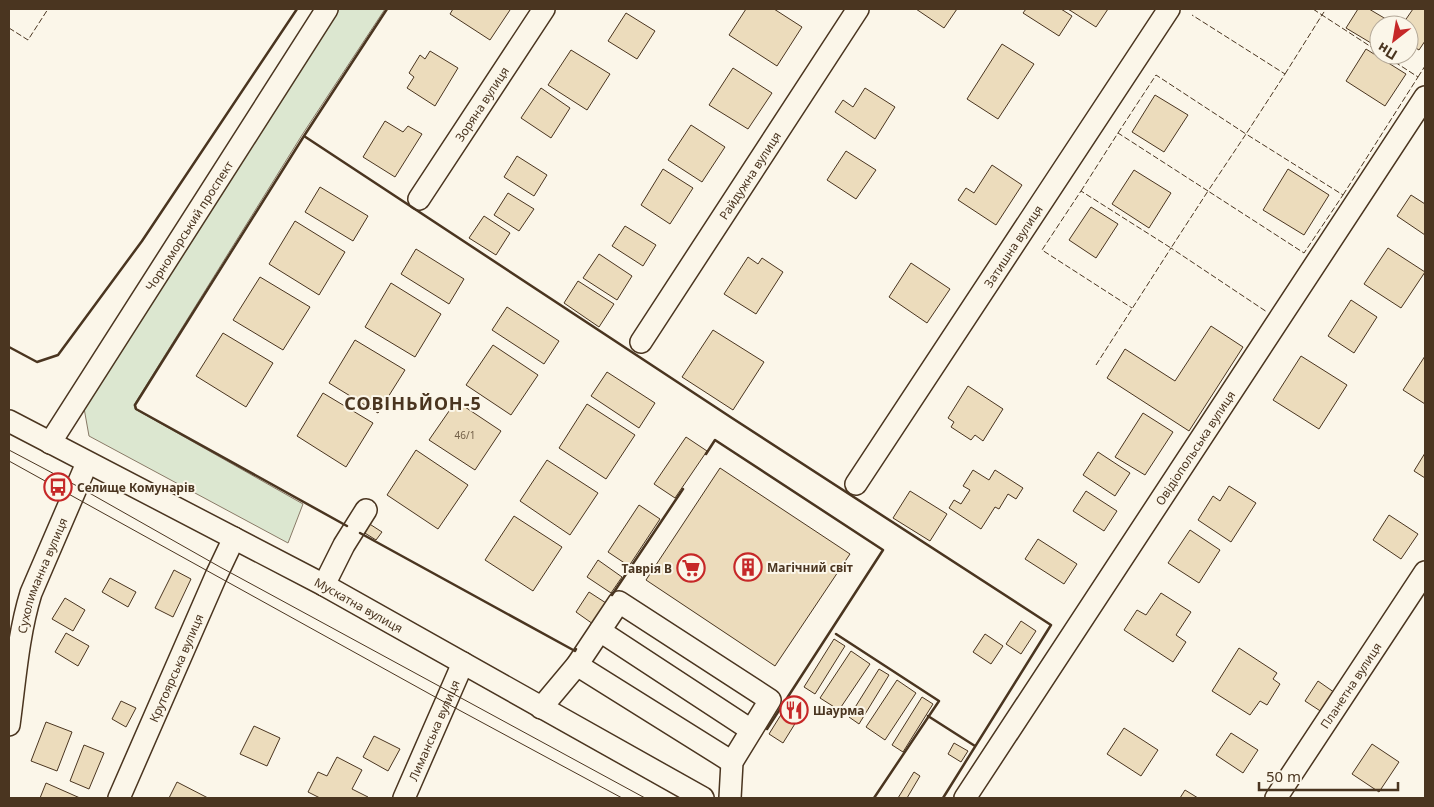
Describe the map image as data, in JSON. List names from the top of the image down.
{
  "streets": {
    "street": [
      "Зоряна вулиця",
      "Райдужна вулиця",
      "Чорноморський проспект",
      "Затишна вулиця",
      "Овідіопольська вулиця",
      "Сухолиманна вулиця",
      "Мускатна вулиця",
      "Крутоярська вулиця",
      "Планетна вулиця",
      "Лиманська вулиця"
    ]
  },
  "crossings": [
    ["Чорноморський проспект", "Мускатна вулиця"],
    ["Сухолиманна вулиця", "Мускатна вулиця"],
    ["Мускатна вулиця", "Крутоярська вулиця"],
    ["Мускатна вулиця", "Лиманська вулиця"]
  ],
  "districts": ["СОВІНЬЙОН-5"],
  "places": {
    "bus stop": ["Селище Комунарів"],
    "building": ["Магічний світ"],
    "supermarket": ["Таврія В"],
    "restaurant": ["Шаурма"]
  },
  "house_numbers": ["46/1"],
  "scale_bar": "50 m",
  "north": "bottom left"
}
